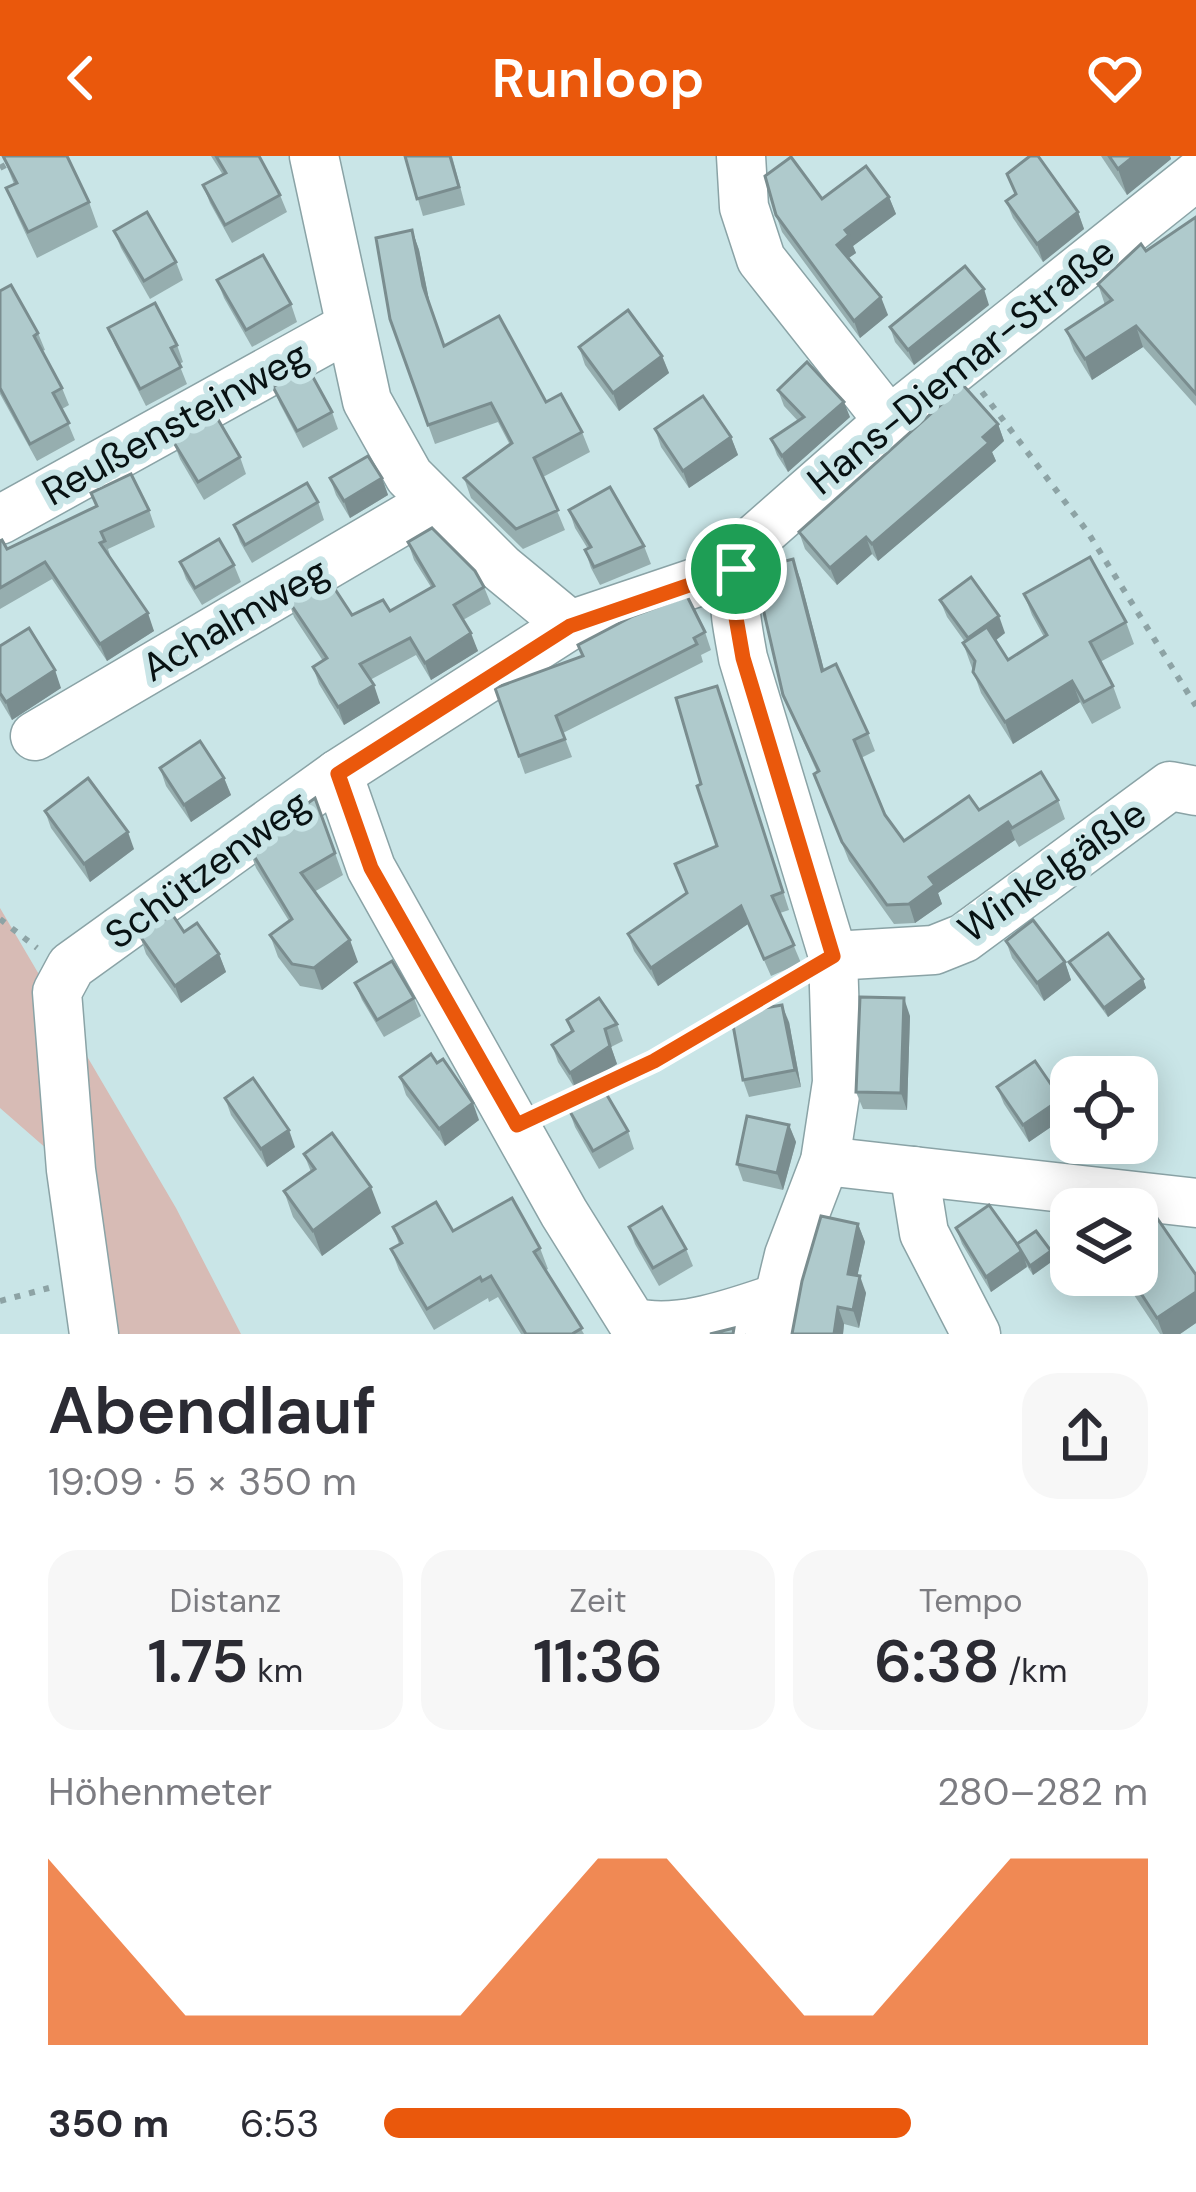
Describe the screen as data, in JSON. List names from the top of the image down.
{
  "streets": {
    "street": [
      "Hans-Diemar-Straße",
      "Reußensteinweg",
      "Achalmweg",
      "Schützenweg",
      "Winkelgäßle"
    ]
  },
  "crossings": [
    ["Hans-Diemar-Straße", "Schützenweg"]
  ],
  "page": {
    "header": "Runloop",
    "heading": ["Abendlauf", "19:09 · 5 × 350 m"],
    "stats": [
      ["Distanz", "1.75 km"],
      ["Zeit", "11:36"],
      ["Tempo", "6:38 /km"]
    ],
    "chart": ["Höhenmeter", "280–282 m"],
    "list": [
      {
        "name": "350 m",
        "note": "6:53"
      }
    ]
  }
}
